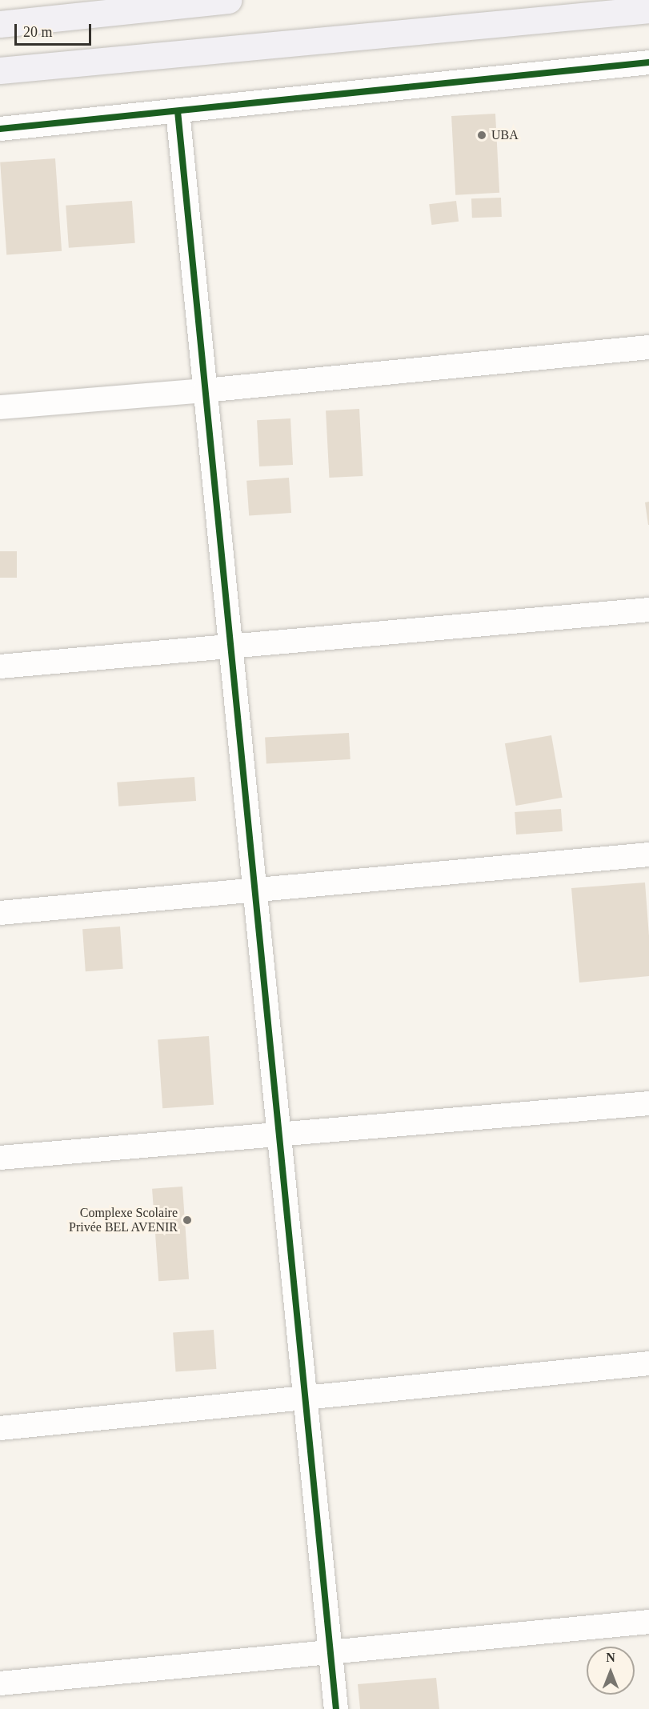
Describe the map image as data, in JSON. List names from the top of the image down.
{
  "places": ["UBA", "Complexe Scolaire Privée BEL AVENIR"],
  "scale_bar": "20 m",
  "north": "top"
}
